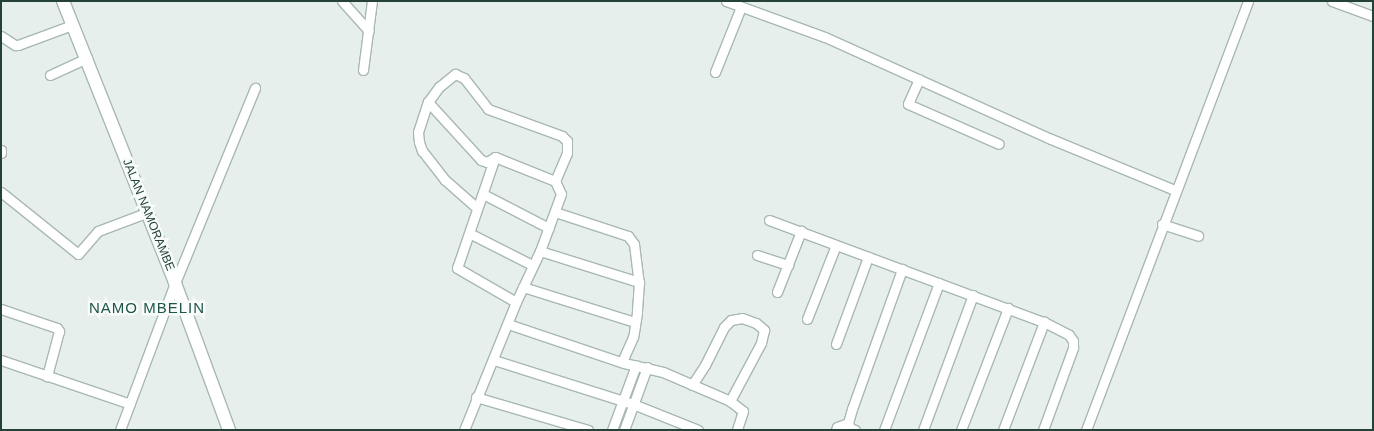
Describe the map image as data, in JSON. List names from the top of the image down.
{
  "streets": {
    "main road": ["JALAN NAMORAMBE"]
  },
  "districts": ["NAMO MBELIN"]
}
